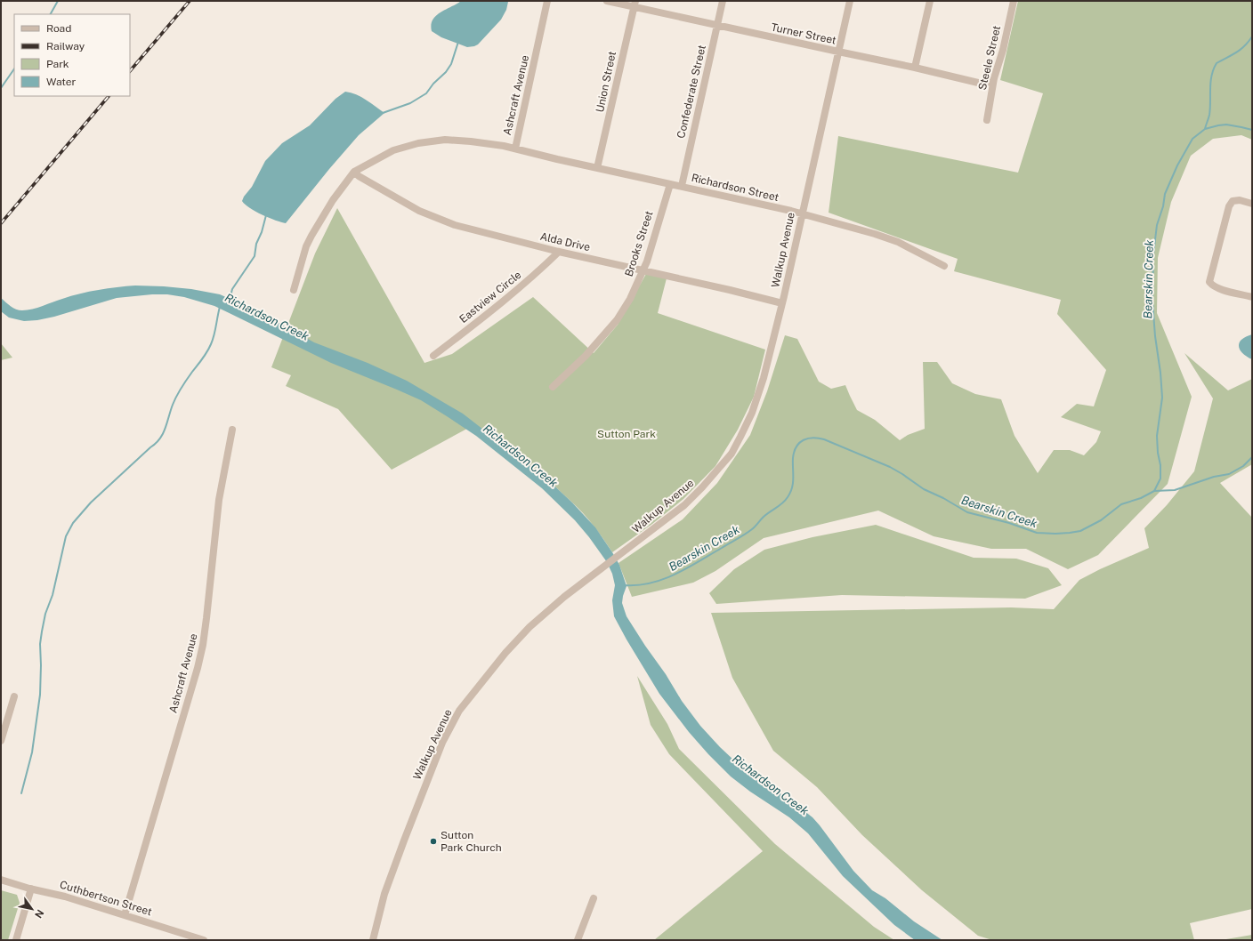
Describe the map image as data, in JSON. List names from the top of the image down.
{
  "streets": {
    "street": [
      "Turner Street",
      "Steele Street",
      "Union Street",
      "Confederate Street",
      "Ashcraft Avenue",
      "Richardson Street",
      "Alda Drive",
      "Brooks Street",
      "Walkup Avenue",
      "Eastview Circle",
      "Cuthbertson Street"
    ]
  },
  "crossings": [
    ["Turner Street", "Steele Street"],
    ["Turner Street", "Union Street"],
    ["Turner Street", "Confederate Street"],
    ["Turner Street", "Walkup Avenue"],
    ["Union Street", "Richardson Street"],
    ["Confederate Street", "Richardson Street"],
    ["Ashcraft Avenue", "Richardson Street"],
    ["Ashcraft Avenue", "Alda Drive"],
    ["Ashcraft Avenue", "Cuthbertson Street"],
    ["Richardson Street", "Brooks Street"],
    ["Richardson Street", "Walkup Avenue"],
    ["Alda Drive", "Brooks Street"],
    ["Alda Drive", "Walkup Avenue"],
    ["Alda Drive", "Eastview Circle"]
  ],
  "water": ["Bearskin Creek", "Richardson Creek"],
  "parks": ["Sutton Park"],
  "places": ["Sutton Park Church"],
  "legend": [
    "Road",
    "Railway",
    "Park",
    "Water"
  ],
  "north": "bottom right"
}
